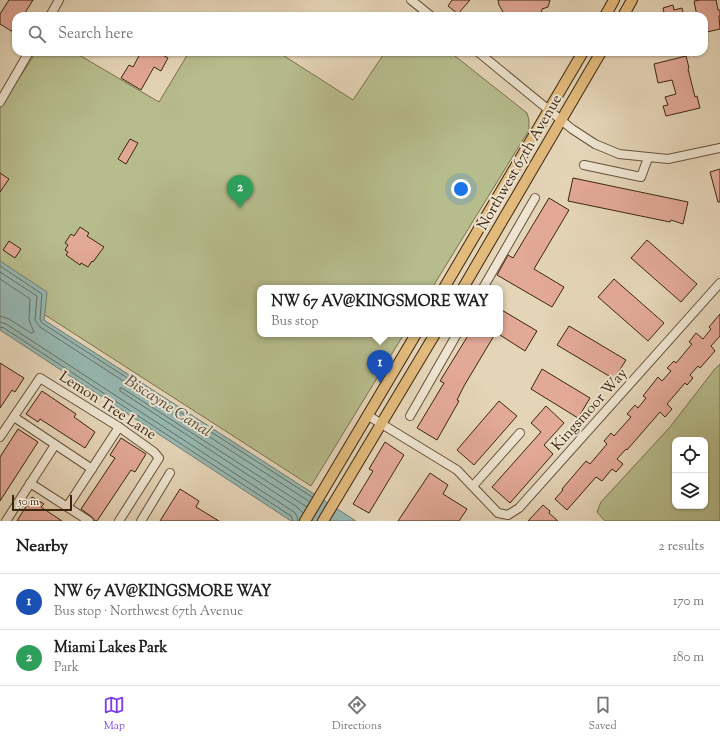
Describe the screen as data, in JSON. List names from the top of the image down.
{
  "streets": {
    "main road": ["Northwest 67th Avenue"],
    "street": ["Lemon Tree Lane", "Kingsmoor Way"]
  },
  "water": ["Biscayne Canal"],
  "scale_bar": "50 m",
  "page": {
    "search": "Search here",
    "pins": ["2", "1"],
    "popup": ["NW 67 AV@KINGSMORE WAY", "Bus stop"],
    "scale": "50 m",
    "heading": ["Nearby", "2 results"],
    "list": [
      {
        "mark": "1",
        "name": "NW 67 AV@KINGSMORE WAY",
        "note": "Bus stop · Northwest 67th Avenue",
        "value": "170 m"
      },
      {
        "mark": "2",
        "name": "Miami Lakes Park",
        "note": "Park",
        "value": "180 m"
      }
    ],
    "nav": ["Map", "Directions", "Saved"]
  }
}
